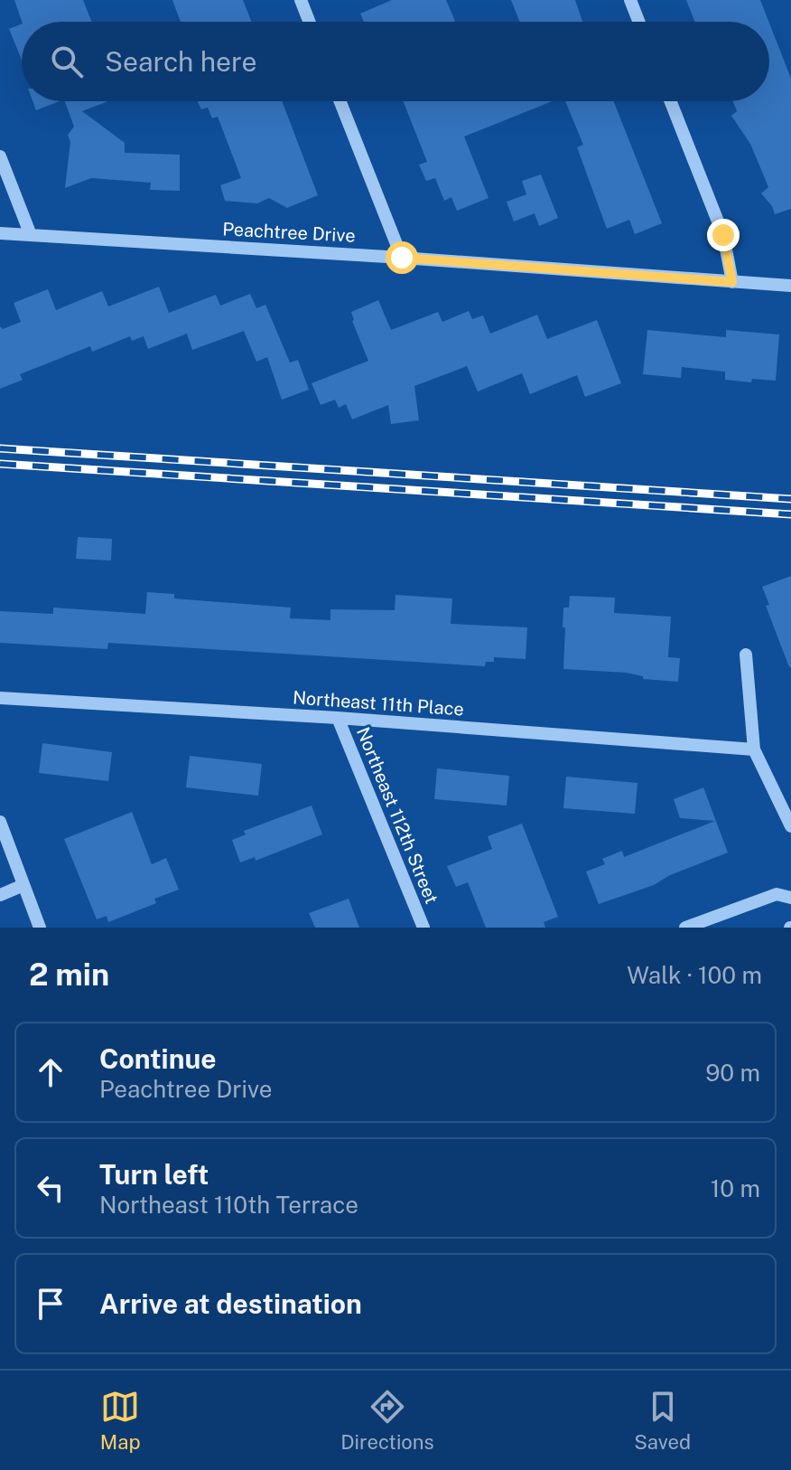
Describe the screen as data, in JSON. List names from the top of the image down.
{
  "streets": {
    "street": ["Peachtree Drive", "Northeast 11th Place", "Northeast 112th Street"]
  },
  "crossings": [
    ["Northeast 11th Place", "Northeast 112th Street"]
  ],
  "page": {
    "search": "Search here",
    "heading": ["2 min", "Walk · 100 m"],
    "list": [
      ["Continue", "Peachtree Drive", "90 m"],
      ["Turn left", "Northeast 110th Terrace", "10 m"],
      "Arrive at destination"
    ],
    "nav": ["Map", "Directions", "Saved"]
  }
}
